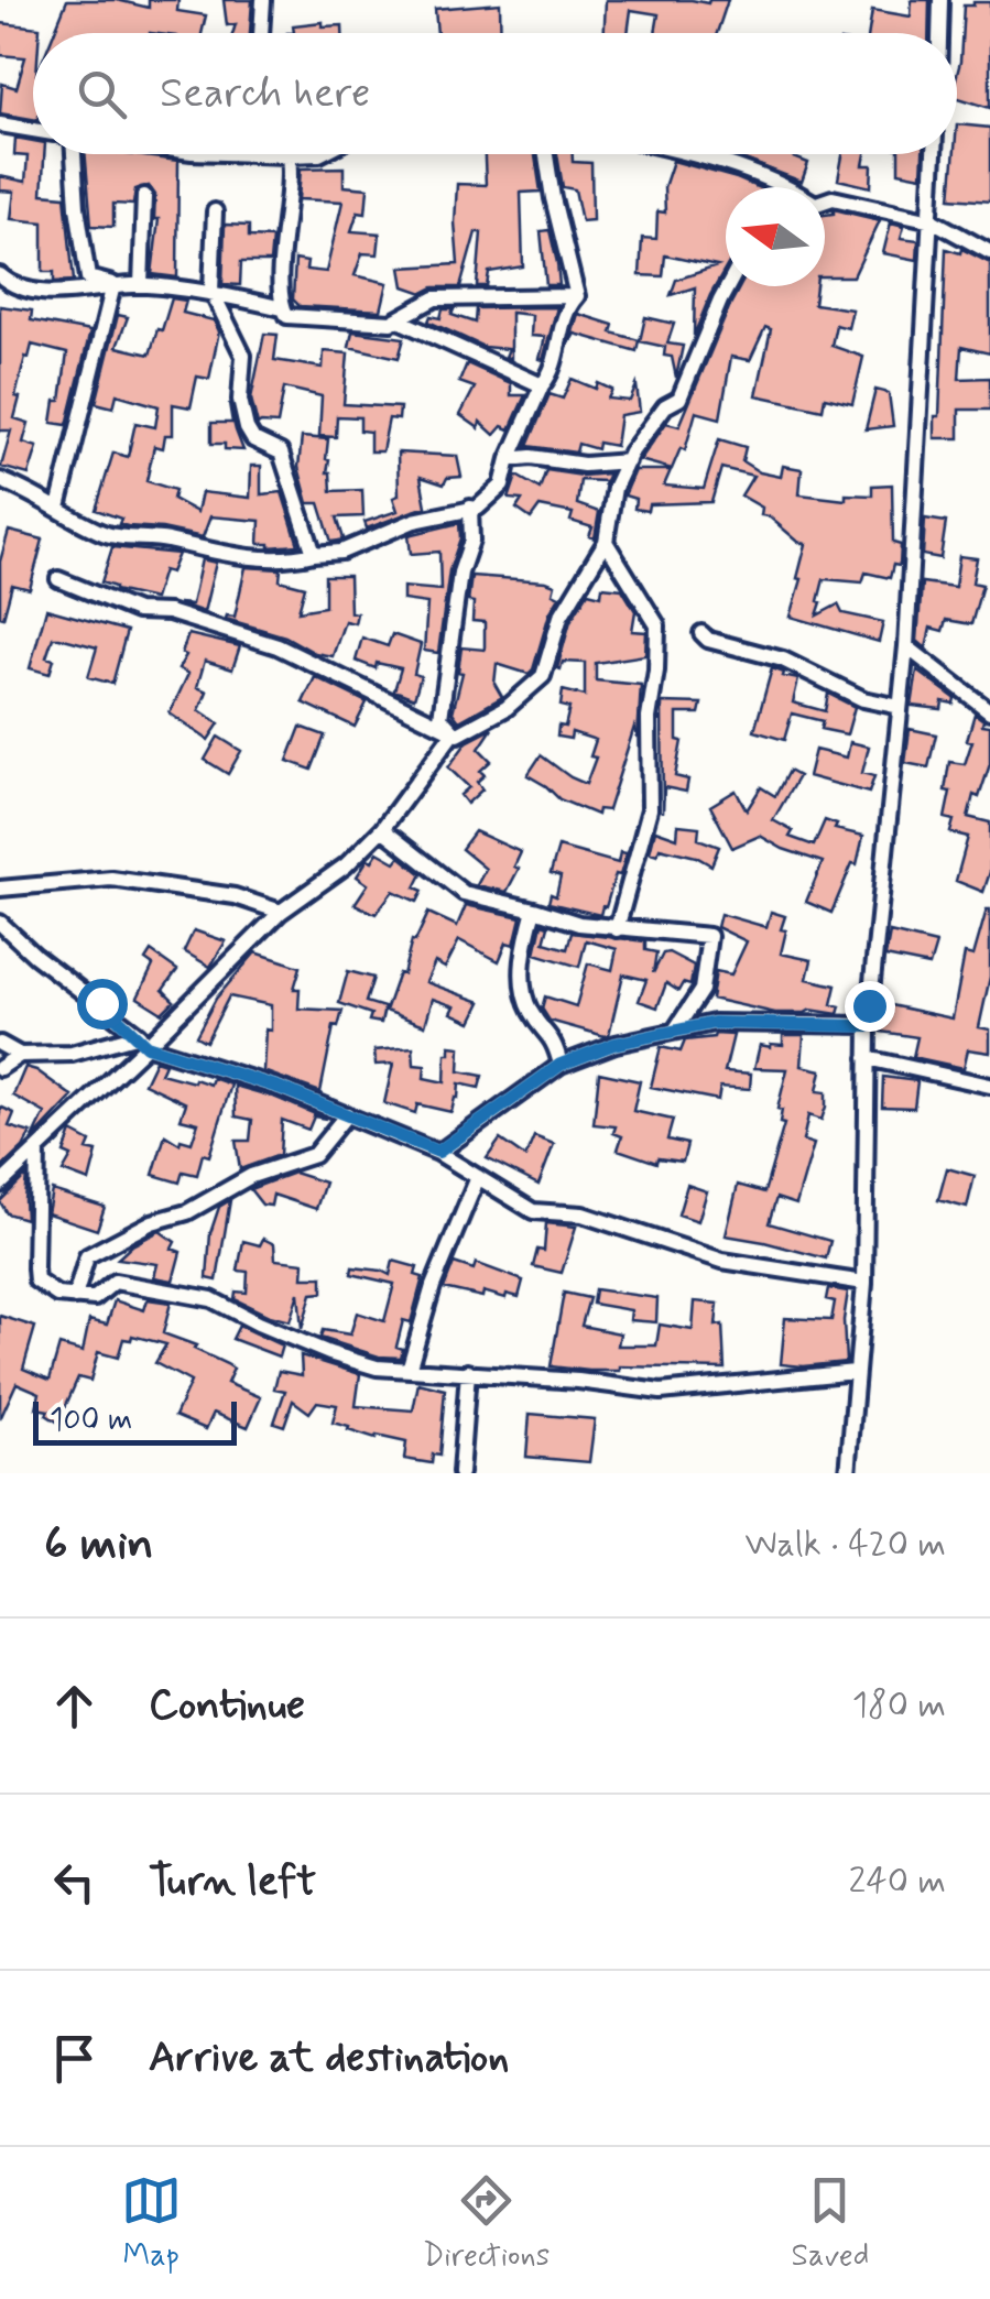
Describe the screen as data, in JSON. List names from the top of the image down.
{
  "scale_bar": "100 m",
  "north": "left",
  "page": {
    "search": "Search here",
    "scale": "100 m",
    "heading": ["6 min", "Walk · 420 m"],
    "list": [
      ["Continue", "180 m"],
      ["Turn left", "240 m"],
      "Arrive at destination"
    ],
    "nav": ["Map", "Directions", "Saved"]
  }
}
